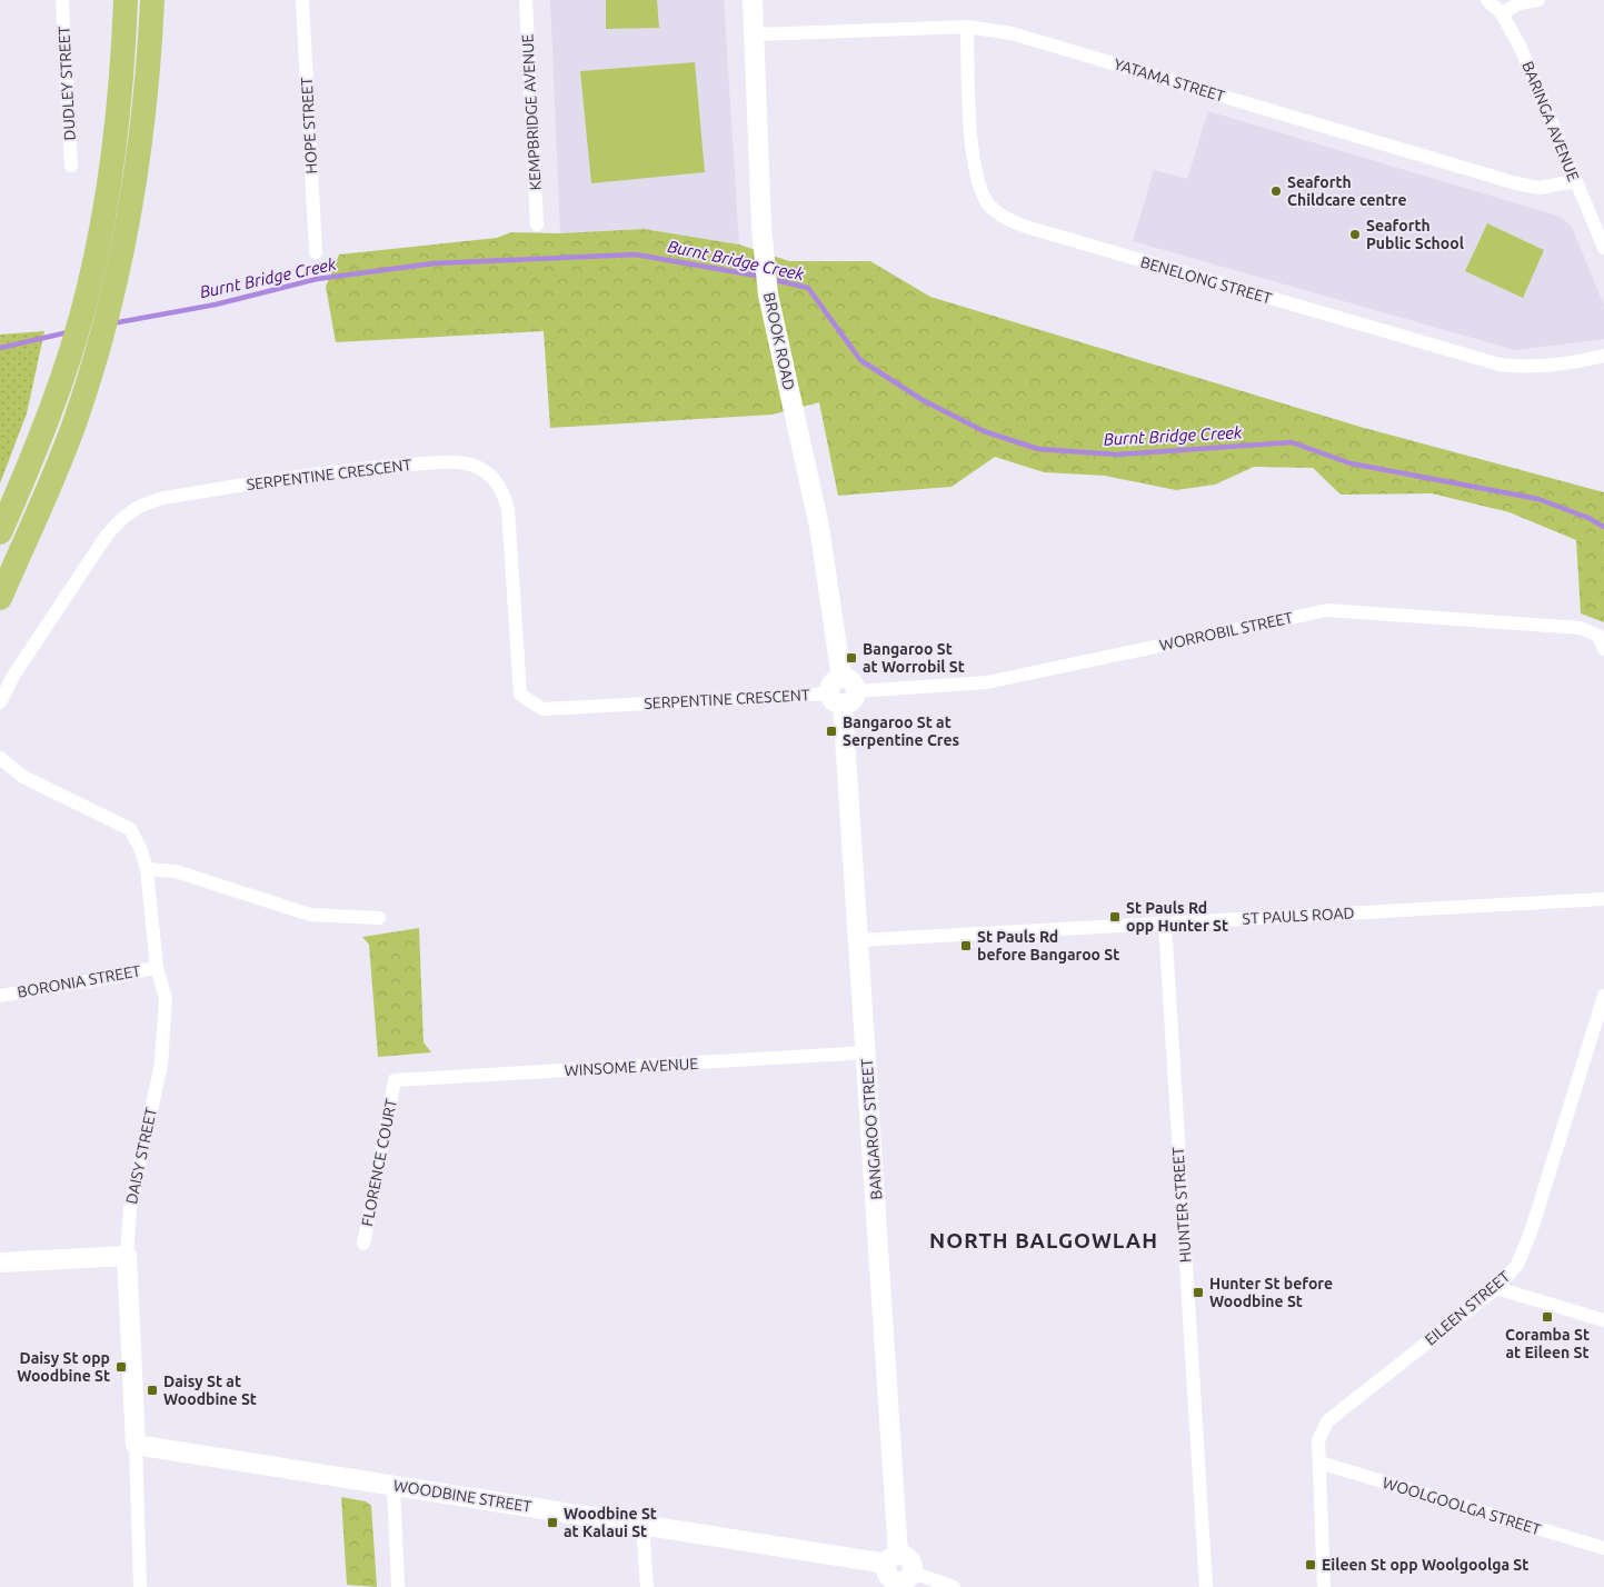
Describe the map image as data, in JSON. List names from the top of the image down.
{
  "streets": {
    "street": [
      "YATAMA STREET",
      "DUDLEY STREET",
      "KEMPBRIDGE AVENUE",
      "BARINGA AVENUE",
      "HOPE STREET",
      "BENELONG STREET",
      "BROOK ROAD",
      "SERPENTINE CRESCENT",
      "WORROBIL STREET",
      "ST PAULS ROAD",
      "BORONIA STREET",
      "WINSOME AVENUE",
      "BANGAROO STREET",
      "DAISY STREET",
      "FLORENCE COURT",
      "HUNTER STREET",
      "EILEEN STREET",
      "WOODBINE STREET",
      "WOOLGOOLGA STREET"
    ]
  },
  "crossings": [
    ["YATAMA STREET", "BARINGA AVENUE"],
    ["YATAMA STREET", "BENELONG STREET"],
    ["YATAMA STREET", "BROOK ROAD"],
    ["BROOK ROAD", "SERPENTINE CRESCENT"],
    ["BROOK ROAD", "WORROBIL STREET"],
    ["BROOK ROAD", "BANGAROO STREET"],
    ["SERPENTINE CRESCENT", "WORROBIL STREET"],
    ["SERPENTINE CRESCENT", "BANGAROO STREET"],
    ["WORROBIL STREET", "BANGAROO STREET"],
    ["ST PAULS ROAD", "BANGAROO STREET"],
    ["ST PAULS ROAD", "HUNTER STREET"],
    ["BORONIA STREET", "DAISY STREET"],
    ["WINSOME AVENUE", "BANGAROO STREET"],
    ["WINSOME AVENUE", "FLORENCE COURT"],
    ["BANGAROO STREET", "WOODBINE STREET"],
    ["DAISY STREET", "WOODBINE STREET"],
    ["EILEEN STREET", "WOOLGOOLGA STREET"]
  ],
  "districts": ["NORTH BALGOWLAH"],
  "water": ["Burnt Bridge Creek"],
  "places": {
    "other": ["Seaforth Childcare centre", "Seaforth Public School"],
    "transit": [
      "Bangaroo St at Worrobil St",
      "Bangaroo St at Serpentine Cres",
      "St Pauls Rd opp Hunter St",
      "St Pauls Rd before Bangaroo St",
      "Hunter St before Woodbine St",
      "Coramba St at Eileen St",
      "Daisy St opp Woodbine St",
      "Daisy St at Woodbine St",
      "Woodbine St at Kalaui St",
      "Eileen St opp Woolgoolga St"
    ]
  }
}
